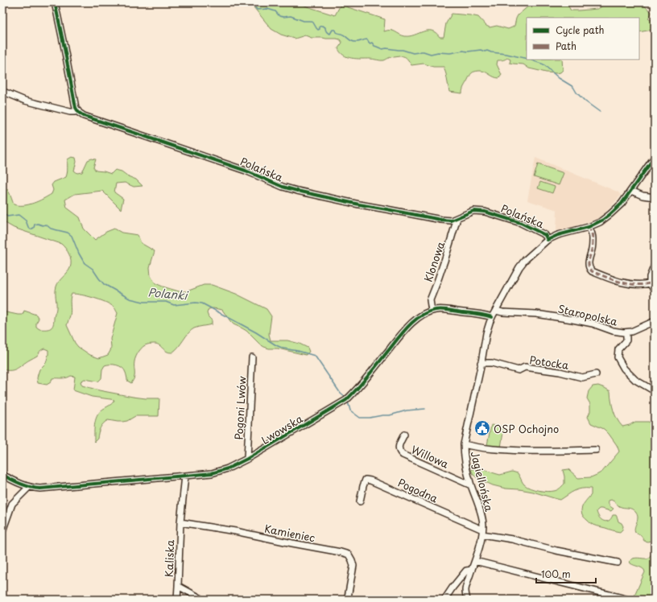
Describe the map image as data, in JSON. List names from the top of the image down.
{
  "streets": {
    "street": [
      "Polańska",
      "Klonowa",
      "Staropolska",
      "Potocka",
      "Pogoni Lwów",
      "Lwowska",
      "Willowa",
      "Jagiellońska",
      "Pogodna",
      "Kamieniec",
      "Kaliska"
    ]
  },
  "crossings": [
    ["Polańska", "Klonowa"],
    ["Polańska", "Jagiellońska"],
    ["Klonowa", "Lwowska"],
    ["Staropolska", "Jagiellońska"],
    ["Potocka", "Jagiellońska"],
    ["Pogoni Lwów", "Lwowska"],
    ["Lwowska", "Jagiellońska"],
    ["Lwowska", "Kaliska"],
    ["Willowa", "Jagiellońska"],
    ["Jagiellońska", "Pogodna"],
    ["Kamieniec", "Kaliska"]
  ],
  "water": ["Polanki"],
  "places": {
    "public building": ["OSP Ochojno"]
  },
  "legend": ["Cycle path", "Path"],
  "scale_bar": "100 m"
}
